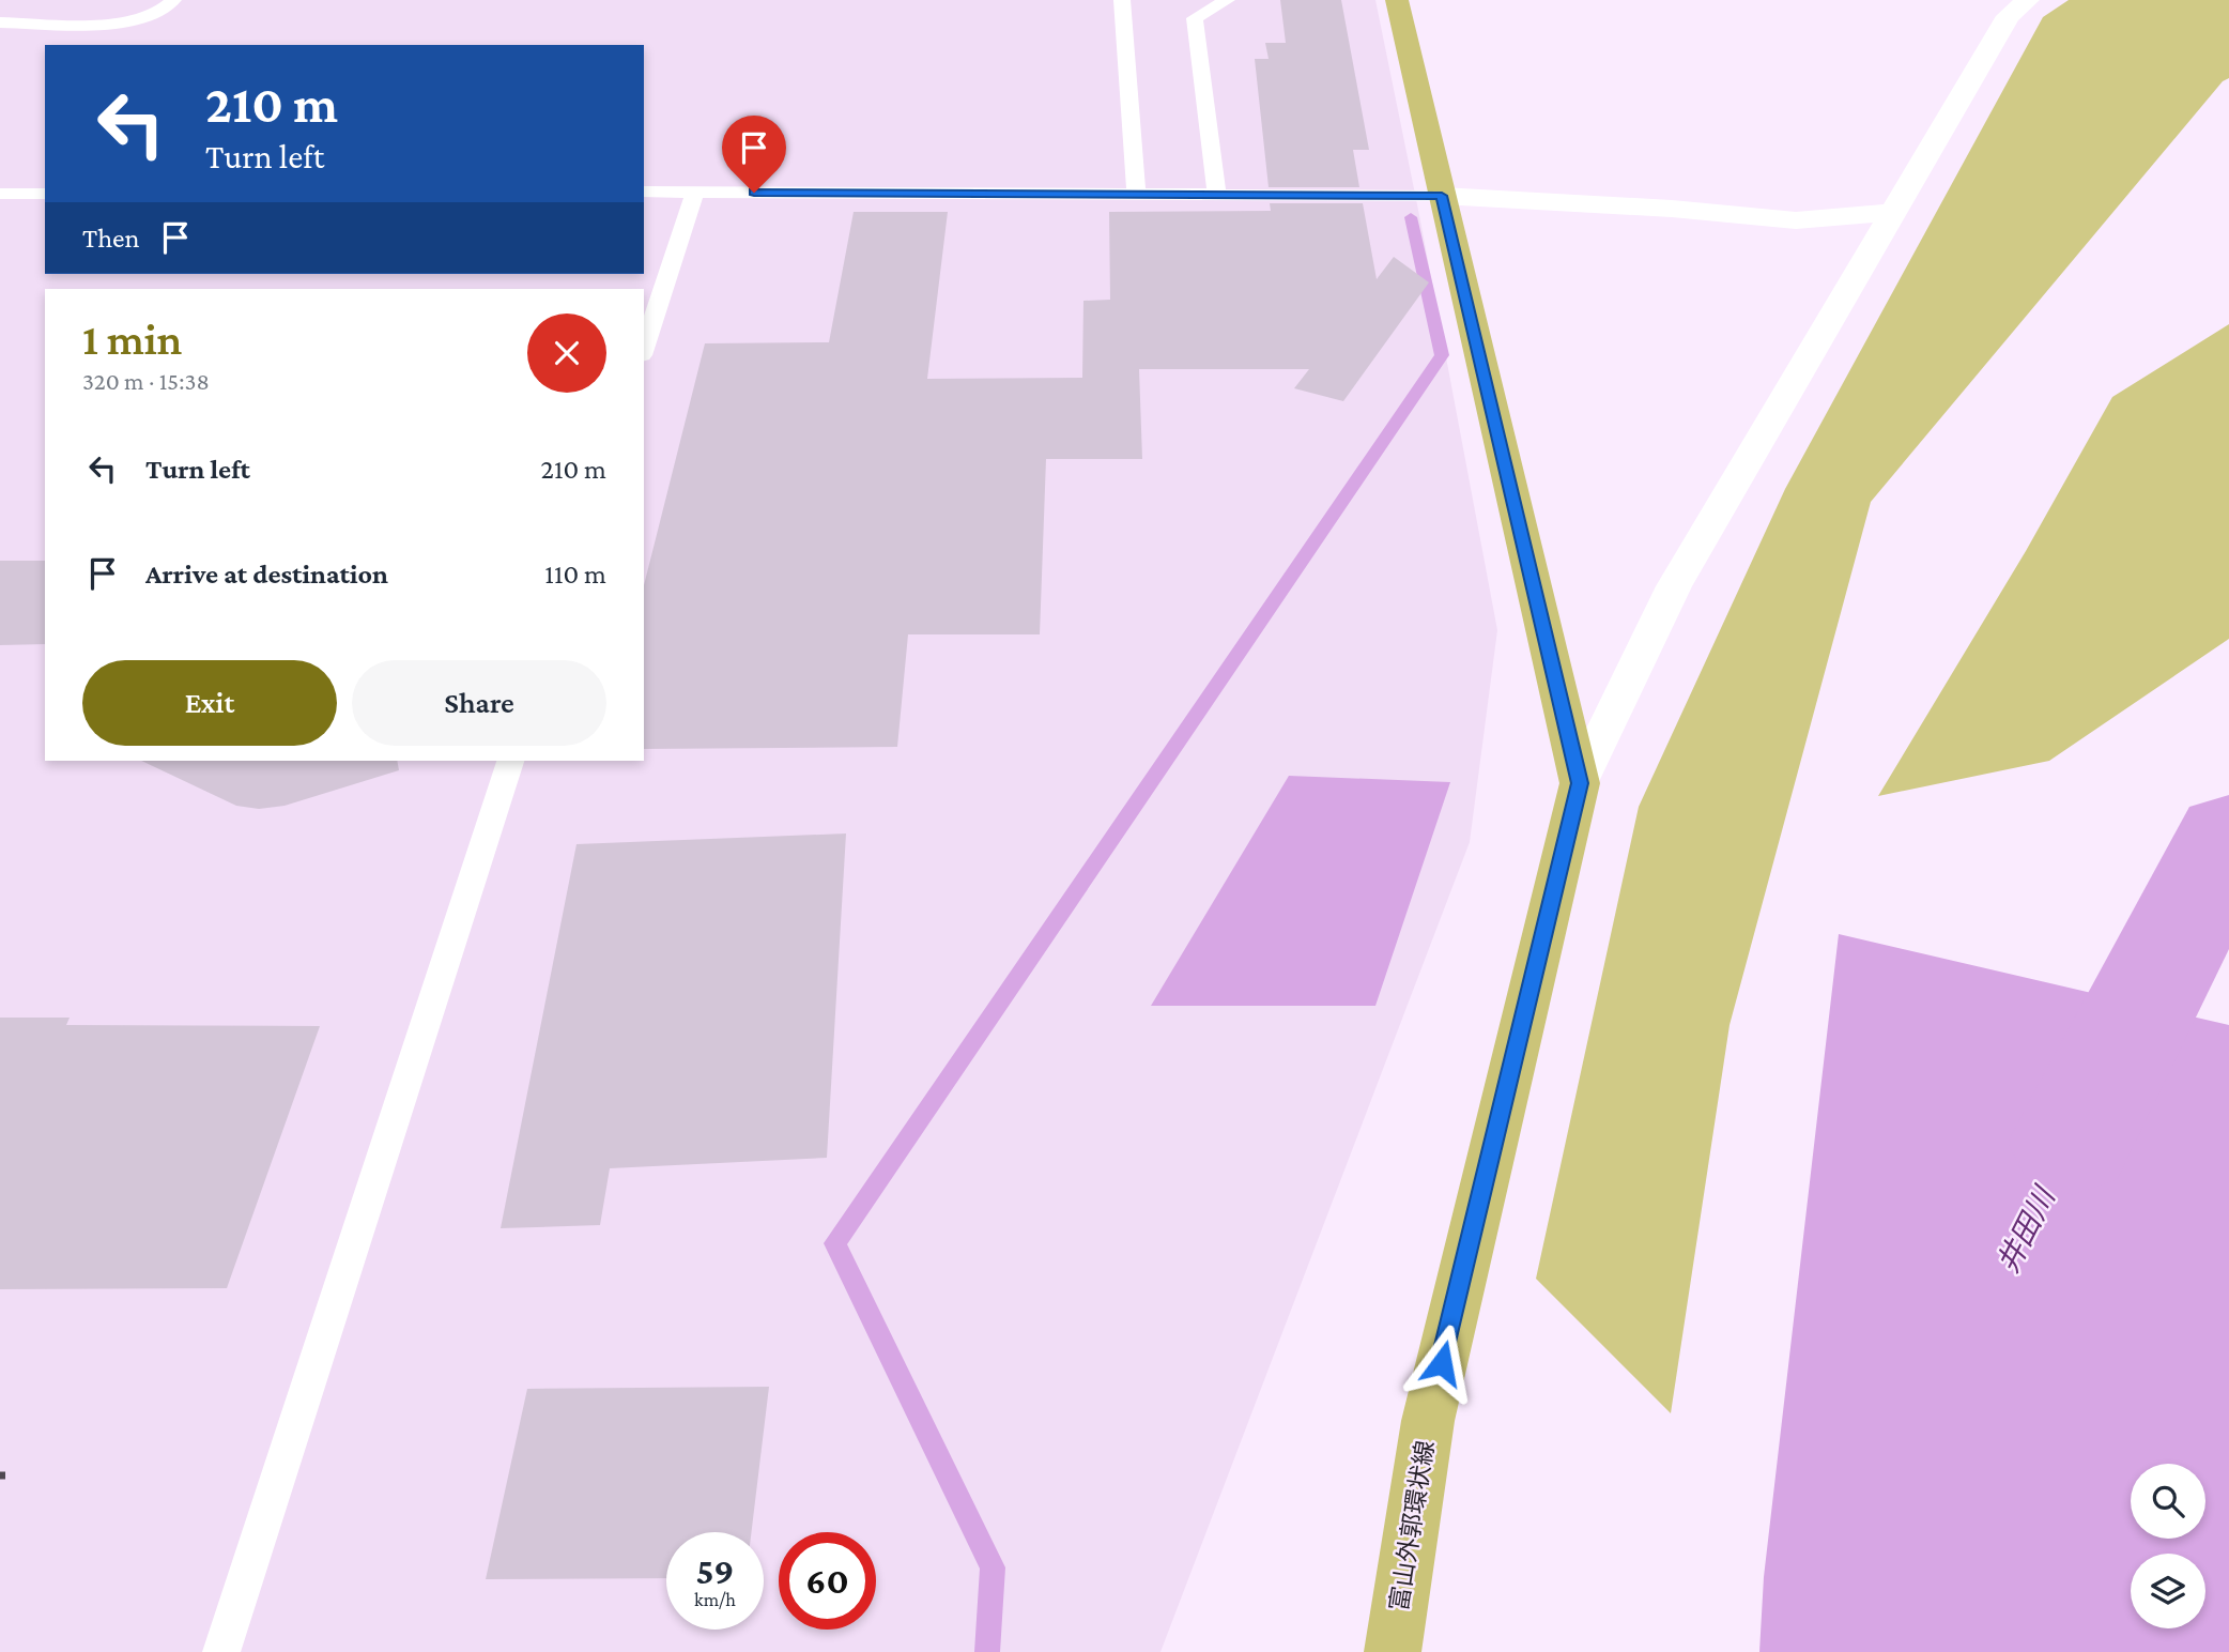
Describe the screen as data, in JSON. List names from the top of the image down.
{
  "streets": {
    "main road": ["富山外郭環状線"]
  },
  "water": ["井田川"],
  "page": {
    "turn": ["210 m", "Turn left"],
    "then": "Then",
    "heading": ["1 min", "320 m · 15:38"],
    "list": [
      {
        "name": "Turn left",
        "value": "210 m"
      },
      {
        "name": "Arrive at destination",
        "value": "110 m"
      }
    ],
    "buttons": ["Exit", "Share"],
    "speed": "59 km/h",
    "limit": "60"
  }
}
